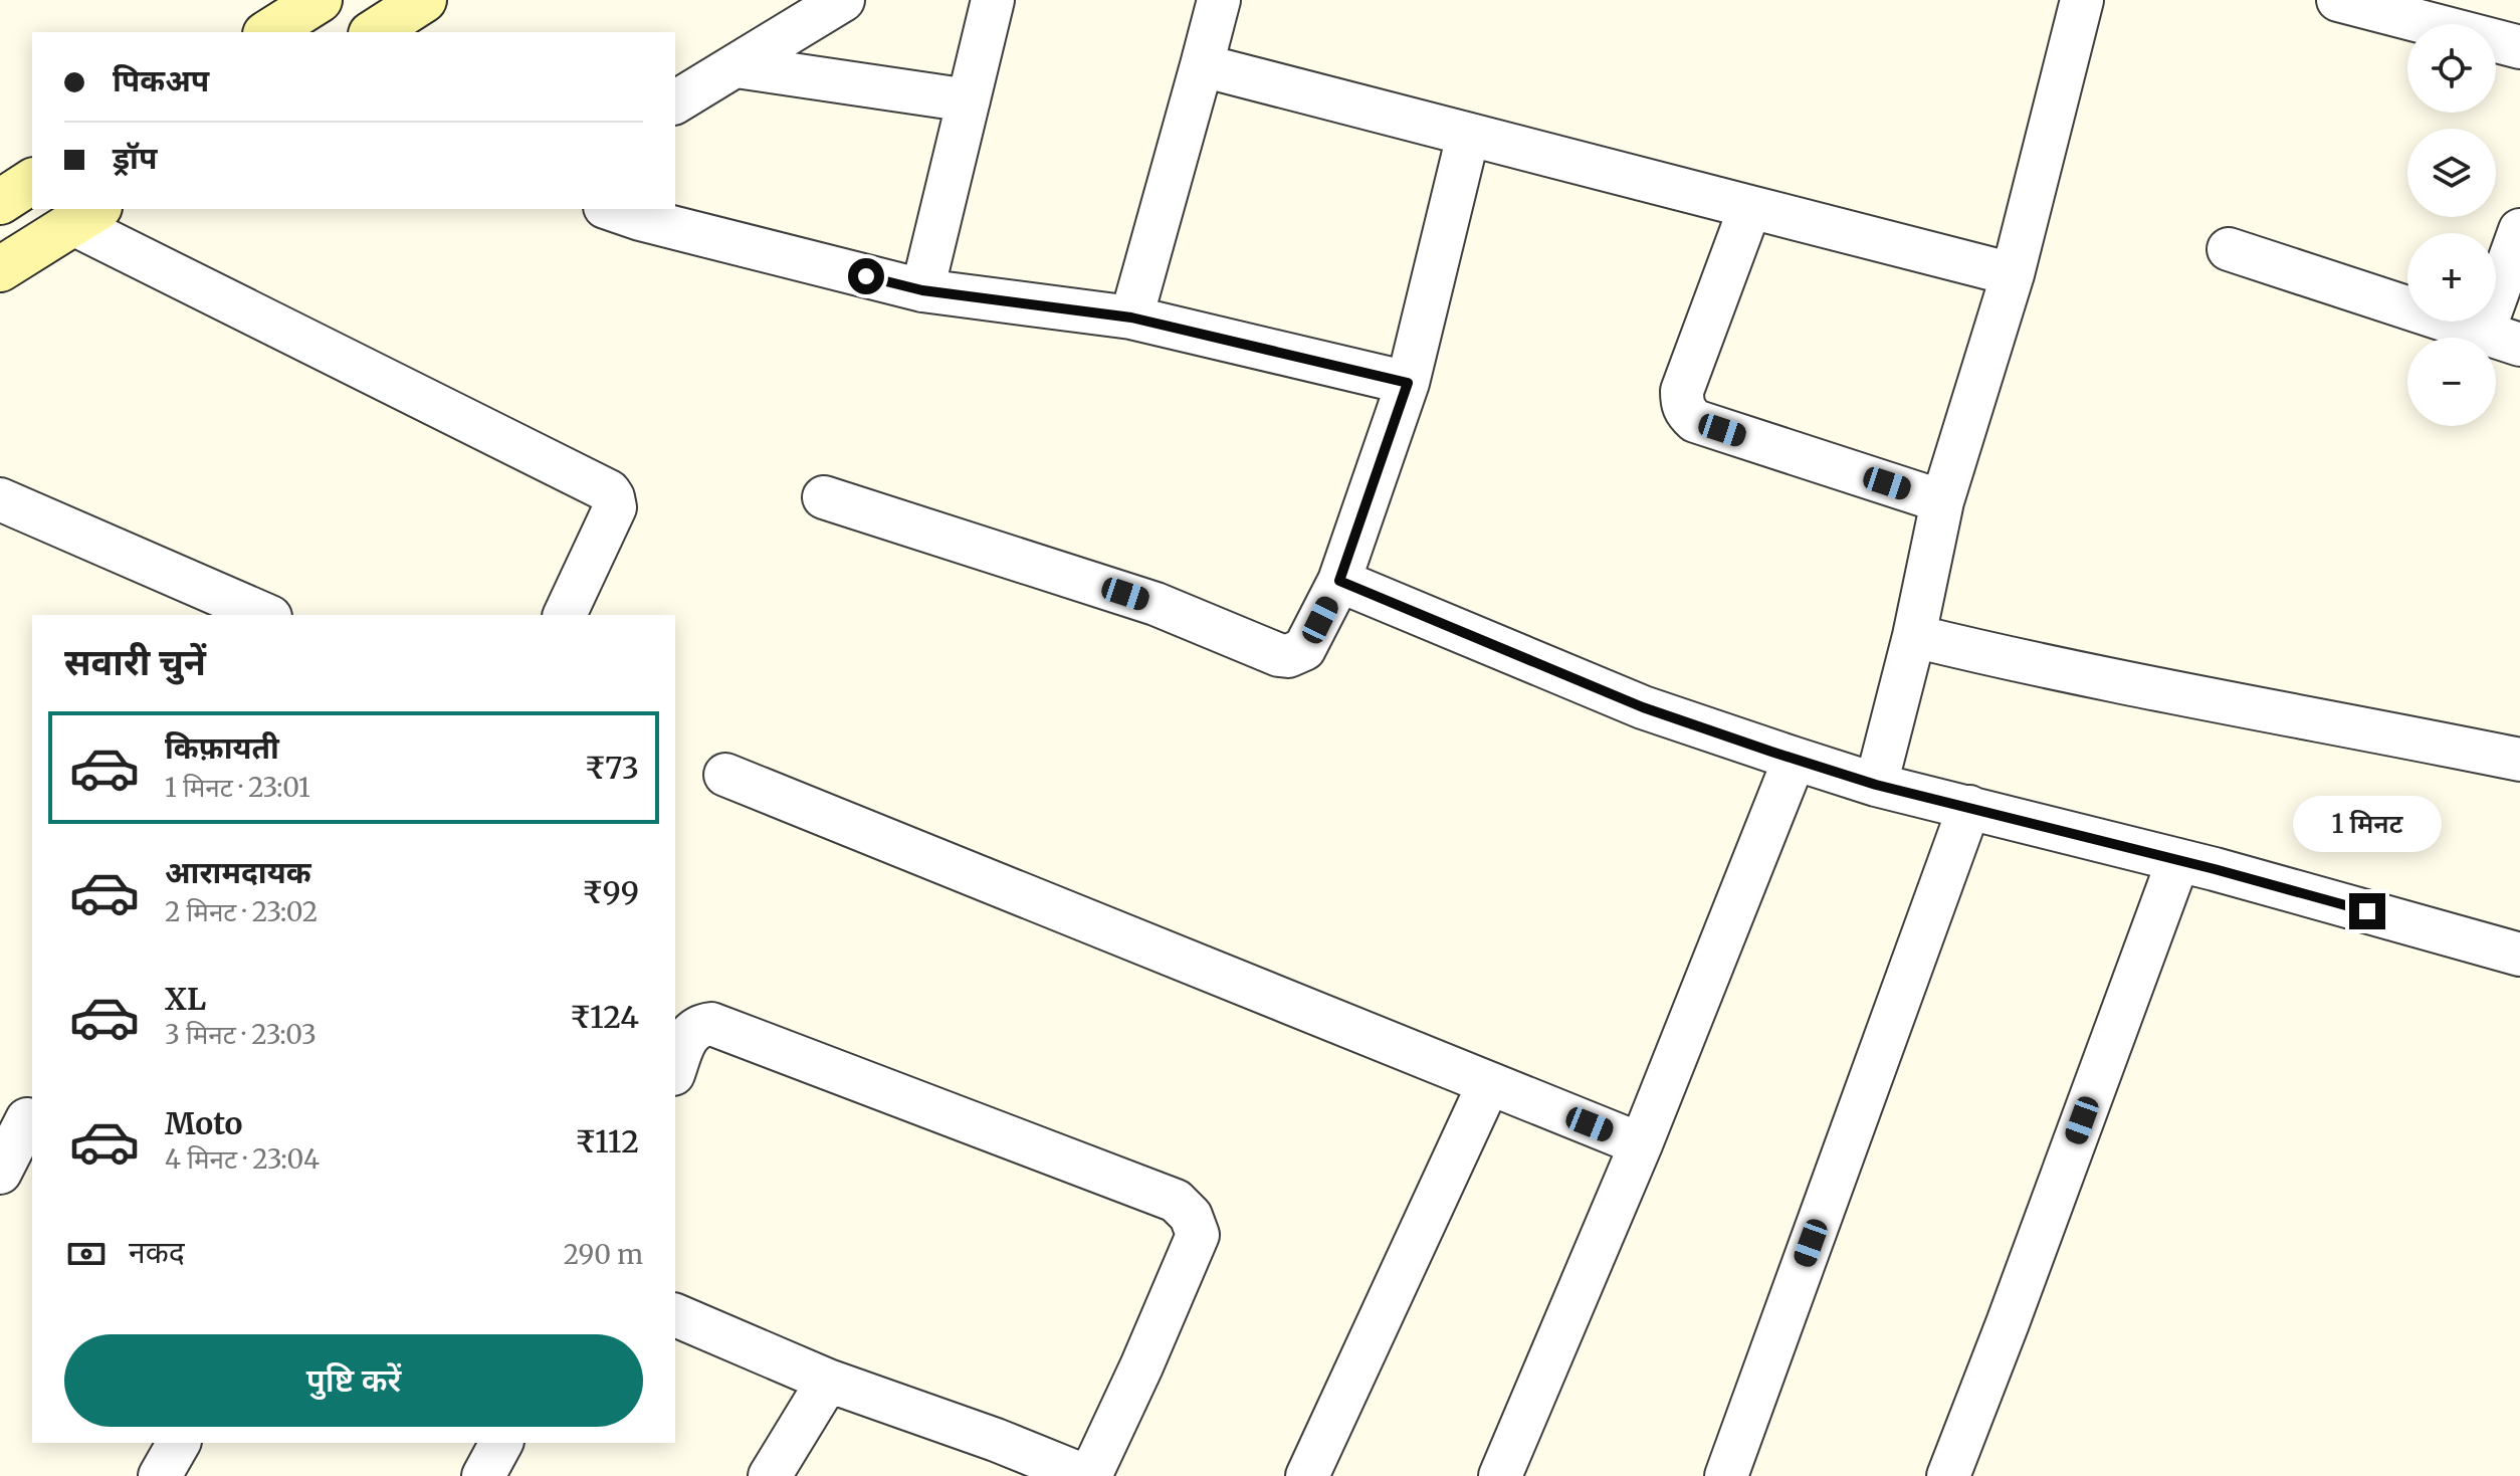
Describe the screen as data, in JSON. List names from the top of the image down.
{
  "page": {
    "map_buttons": ["+", "−"],
    "banner": ["पिकअप", "ड्रॉप"],
    "heading": "सवारी चुनें",
    "list": [
      {
        "name": "किफ़ायती",
        "note": "1 मिनट · 23:01",
        "value": "₹73"
      },
      {
        "name": "आरामदायक",
        "note": "2 मिनट · 23:02",
        "value": "₹99"
      },
      {
        "name": "XL",
        "note": "3 मिनट · 23:03",
        "value": "₹124"
      },
      {
        "name": "Moto",
        "note": "4 मिनट · 23:04",
        "value": "₹112"
      }
    ],
    "bubble": "1 मिनट",
    "pay": ["नकद", "290 m"],
    "buttons": "पुष्टि करें"
  }
}
